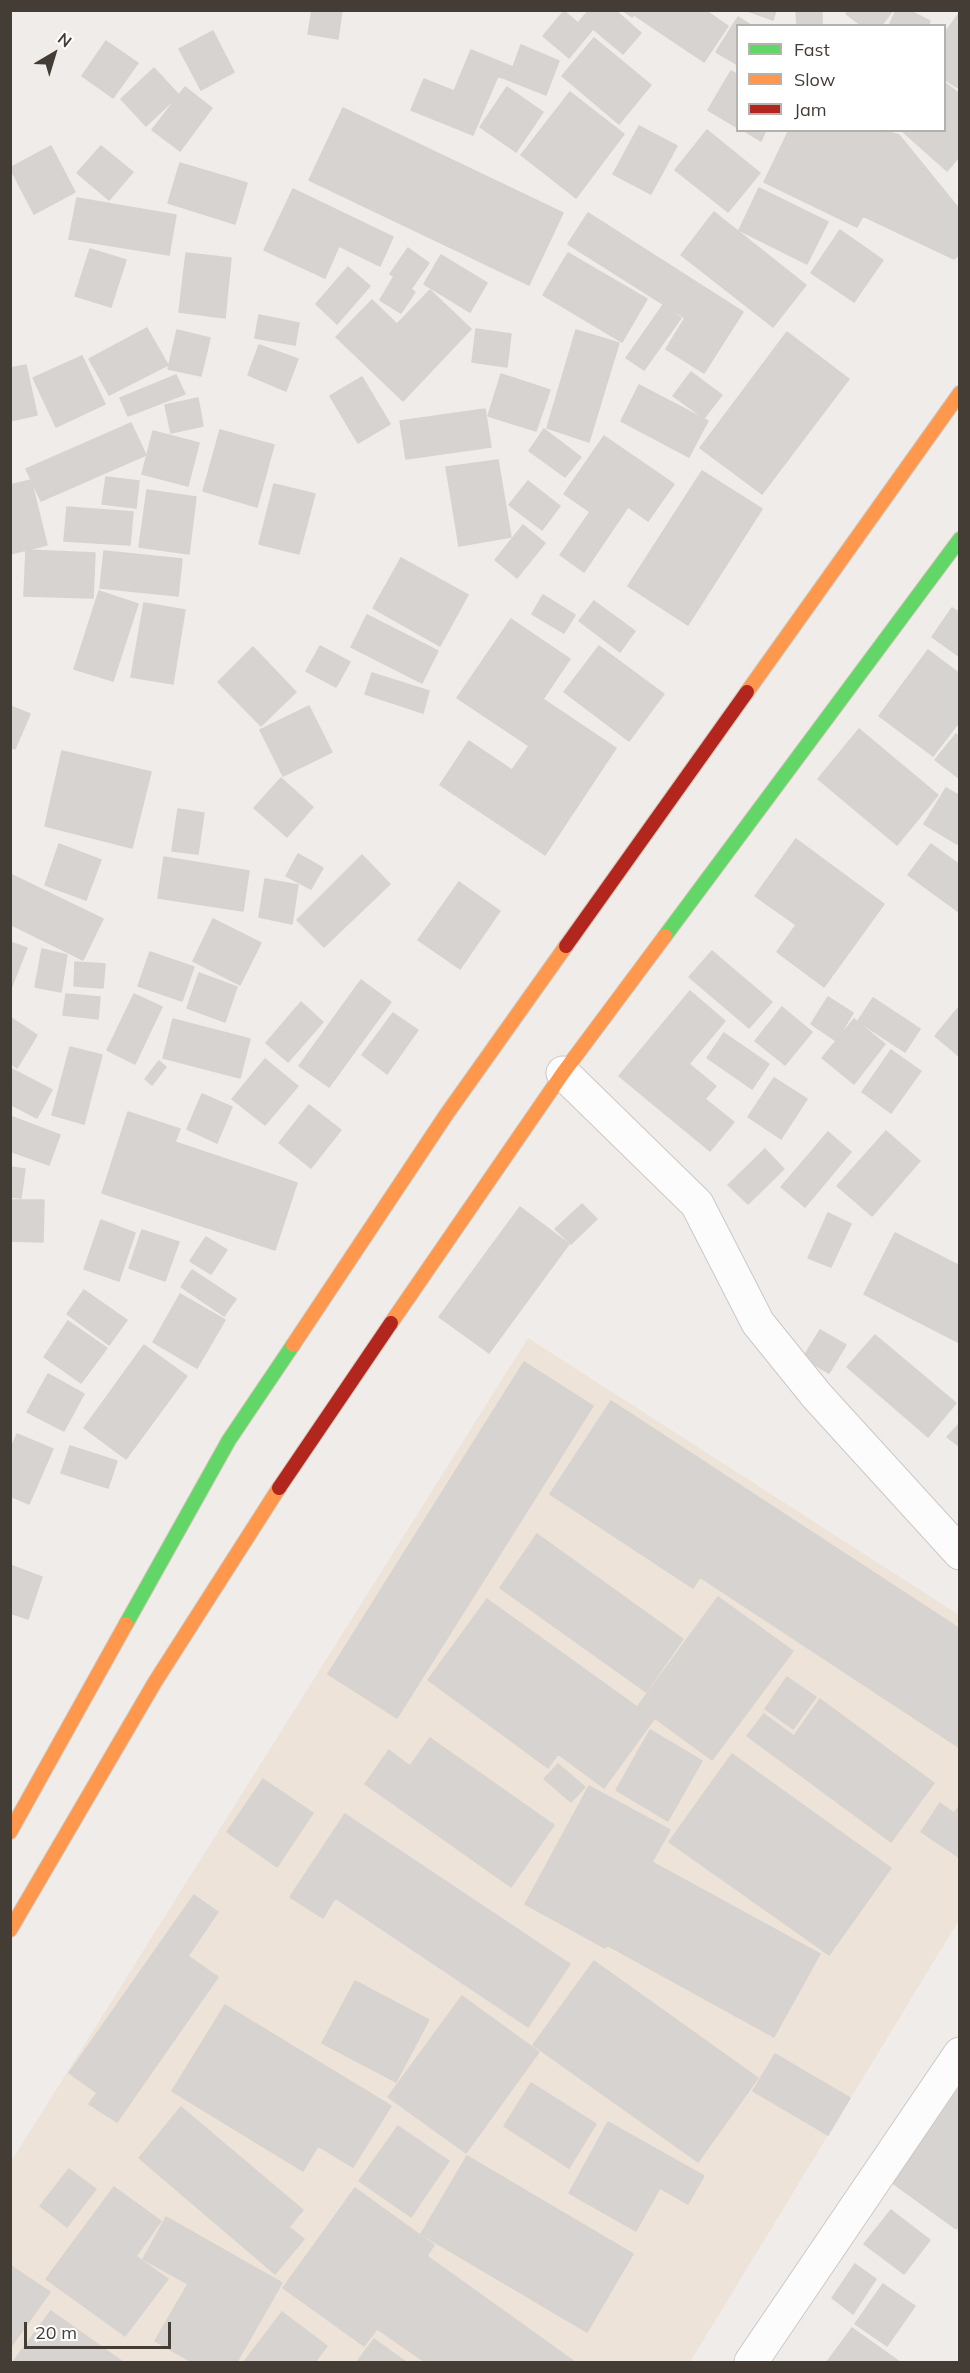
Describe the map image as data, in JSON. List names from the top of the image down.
{
  "legend": ["Fast", "Slow", "Jam"],
  "scale_bar": "20 m",
  "north": "top right"
}
